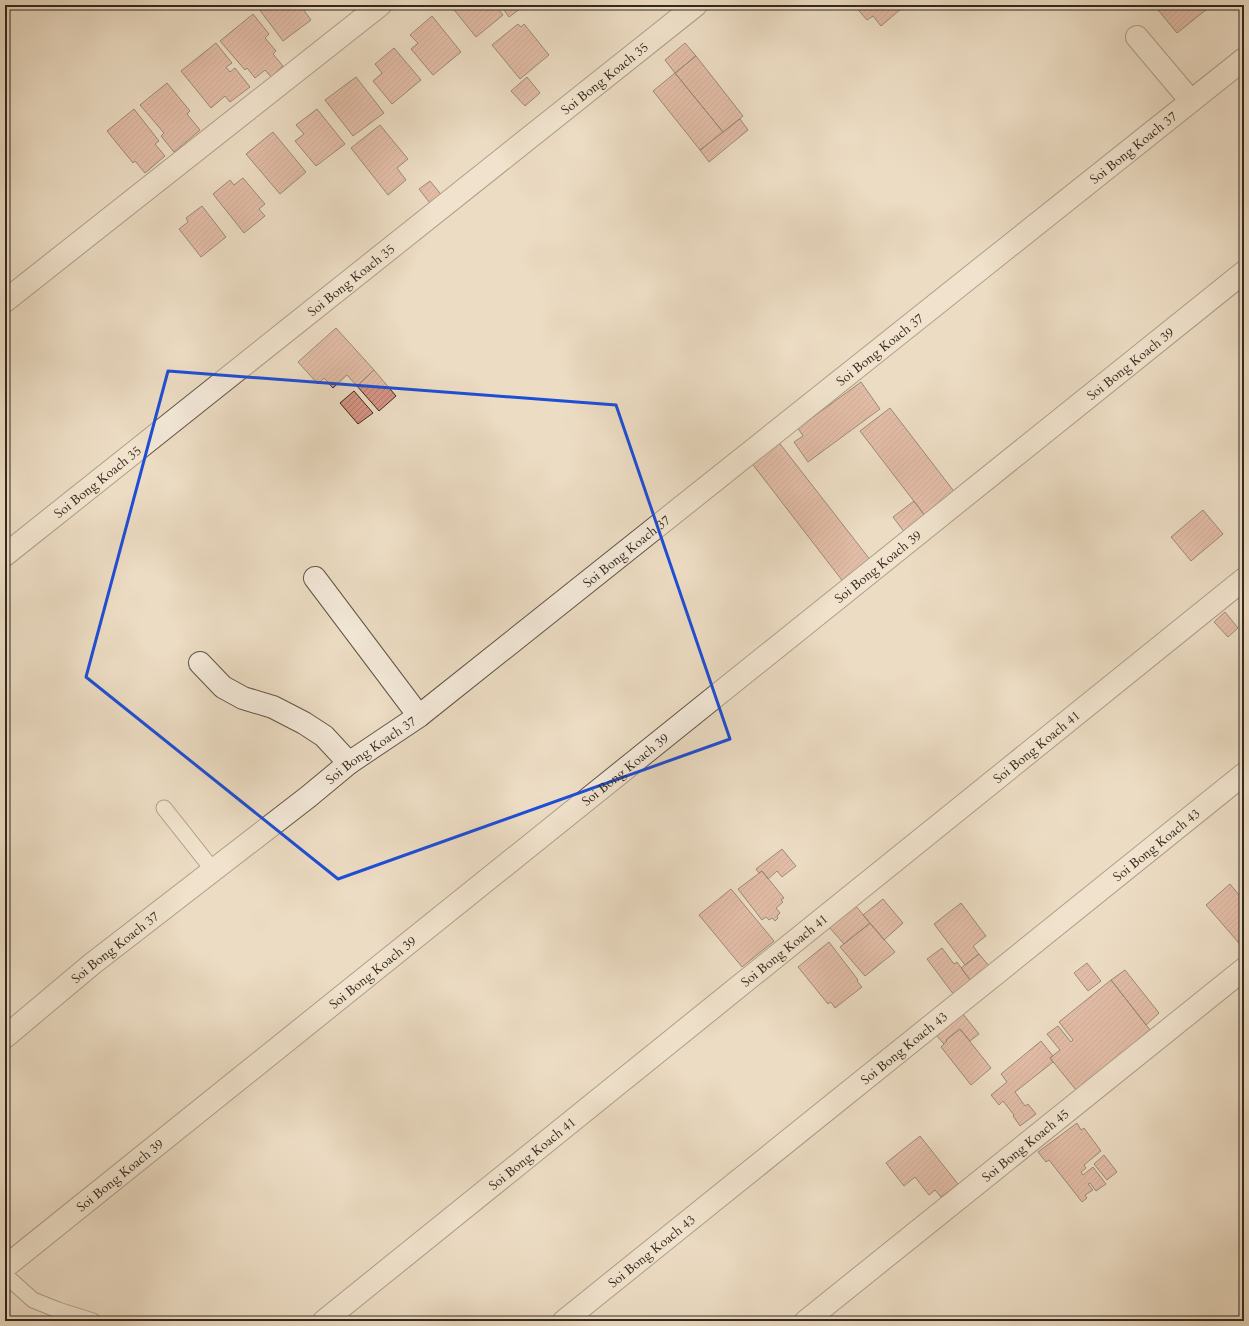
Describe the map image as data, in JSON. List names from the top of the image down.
{
  "streets": {
    "street": [
      "Soi Bong Koach 35",
      "Soi Bong Koach 37",
      "Soi Bong Koach 39",
      "Soi Bong Koach 41",
      "Soi Bong Koach 43",
      "Soi Bong Koach 45"
    ]
  }
}
